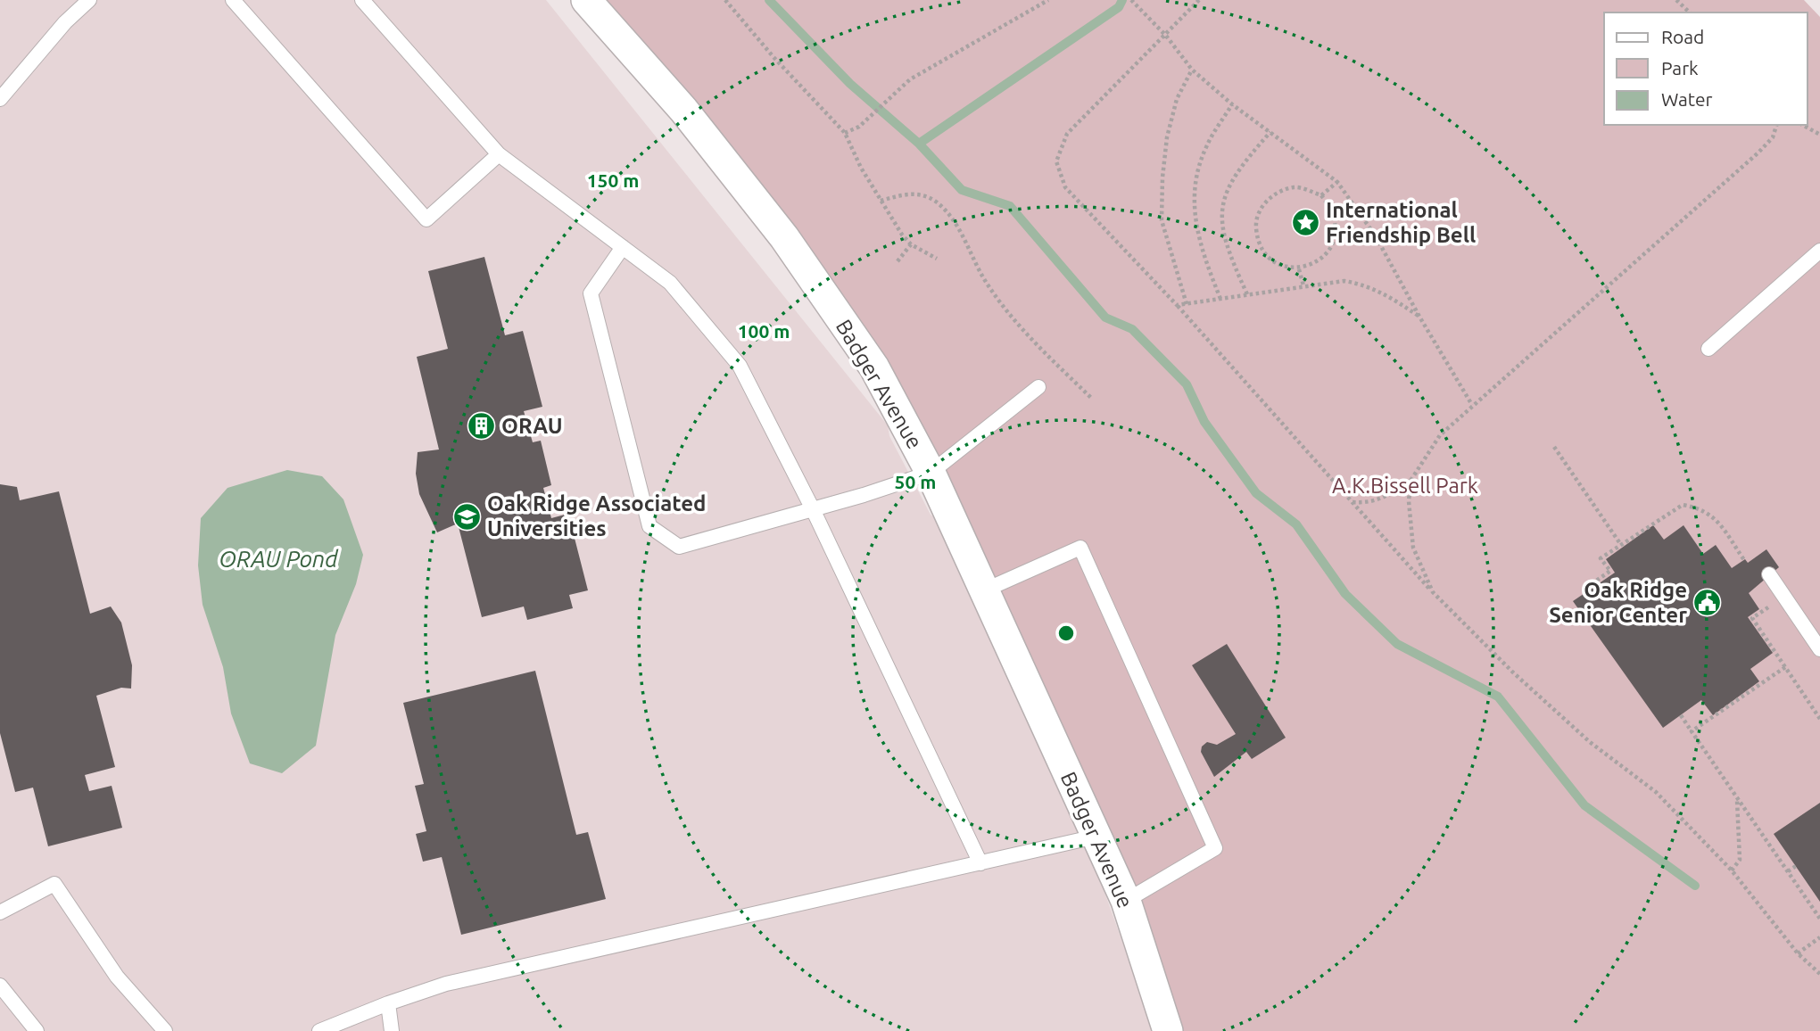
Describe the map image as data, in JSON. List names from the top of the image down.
{
  "streets": {
    "street": ["Badger Avenue"]
  },
  "water": ["ORAU Pond"],
  "parks": ["A.K.Bissell Park"],
  "places": {
    "place": ["International Friendship Bell"],
    "building": ["ORAU"],
    "school or university": ["Oak Ridge Associated Universities"],
    "public building": ["Oak Ridge Senior Center"]
  },
  "legend": ["Road", "Park", "Water"],
  "rings": ["150 m", "100 m", "50 m"]
}
